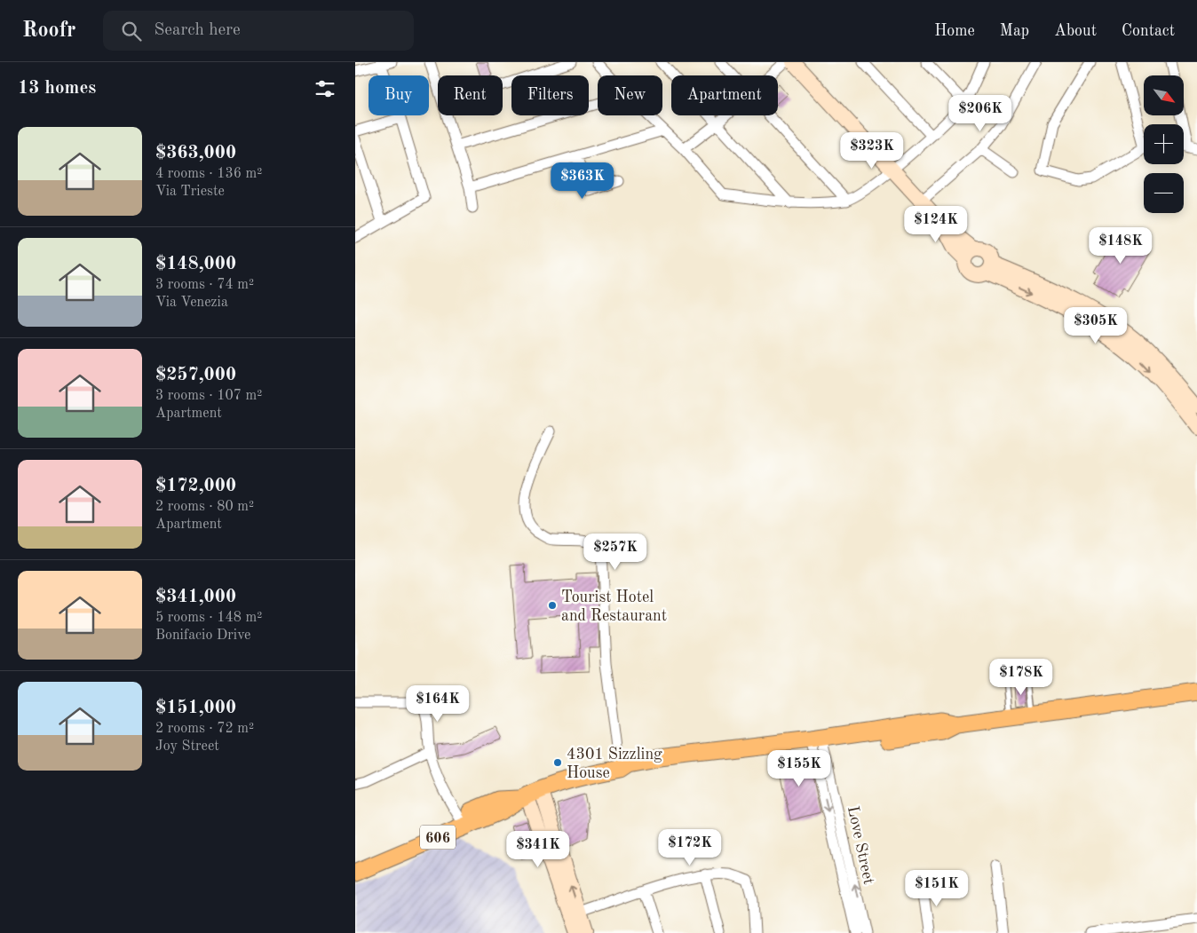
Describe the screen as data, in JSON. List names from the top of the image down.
{
  "streets": {
    "main road": ["606"],
    "street": ["Love Street"]
  },
  "crossings": [
    ["606", "Love Street"]
  ],
  "places": ["Tourist Hotel and Restaurant", "4301 Sizzling House"],
  "north": "bottom right",
  "page": {
    "header": "Roofr",
    "search": "Search here",
    "nav": [
      "Home",
      "Map",
      "About",
      "Contact"
    ],
    "heading": "13 homes",
    "map_buttons": ["+", "−"],
    "chip": [
      "Buy",
      "Rent",
      "Filters",
      "New",
      "Apartment"
    ],
    "price": [
      "$206K",
      "$323K",
      "$363K",
      "$124K",
      "$148K",
      "$305K",
      "$257K",
      "$178K",
      "$164K",
      "$155K",
      "$172K",
      "$341K",
      "$151K"
    ],
    "list": [
      {
        "name": "$363,000",
        "note": "4 rooms · 136 m² · Via Trieste"
      },
      {
        "name": "$148,000",
        "note": "3 rooms · 74 m² · Via Venezia"
      },
      {
        "name": "$257,000",
        "note": "3 rooms · 107 m² · Apartment"
      },
      {
        "name": "$172,000",
        "note": "2 rooms · 80 m² · Apartment"
      },
      {
        "name": "$341,000",
        "note": "5 rooms · 148 m² · Bonifacio Drive"
      },
      {
        "name": "$151,000",
        "note": "2 rooms · 72 m² · Joy Street"
      }
    ]
  }
}
